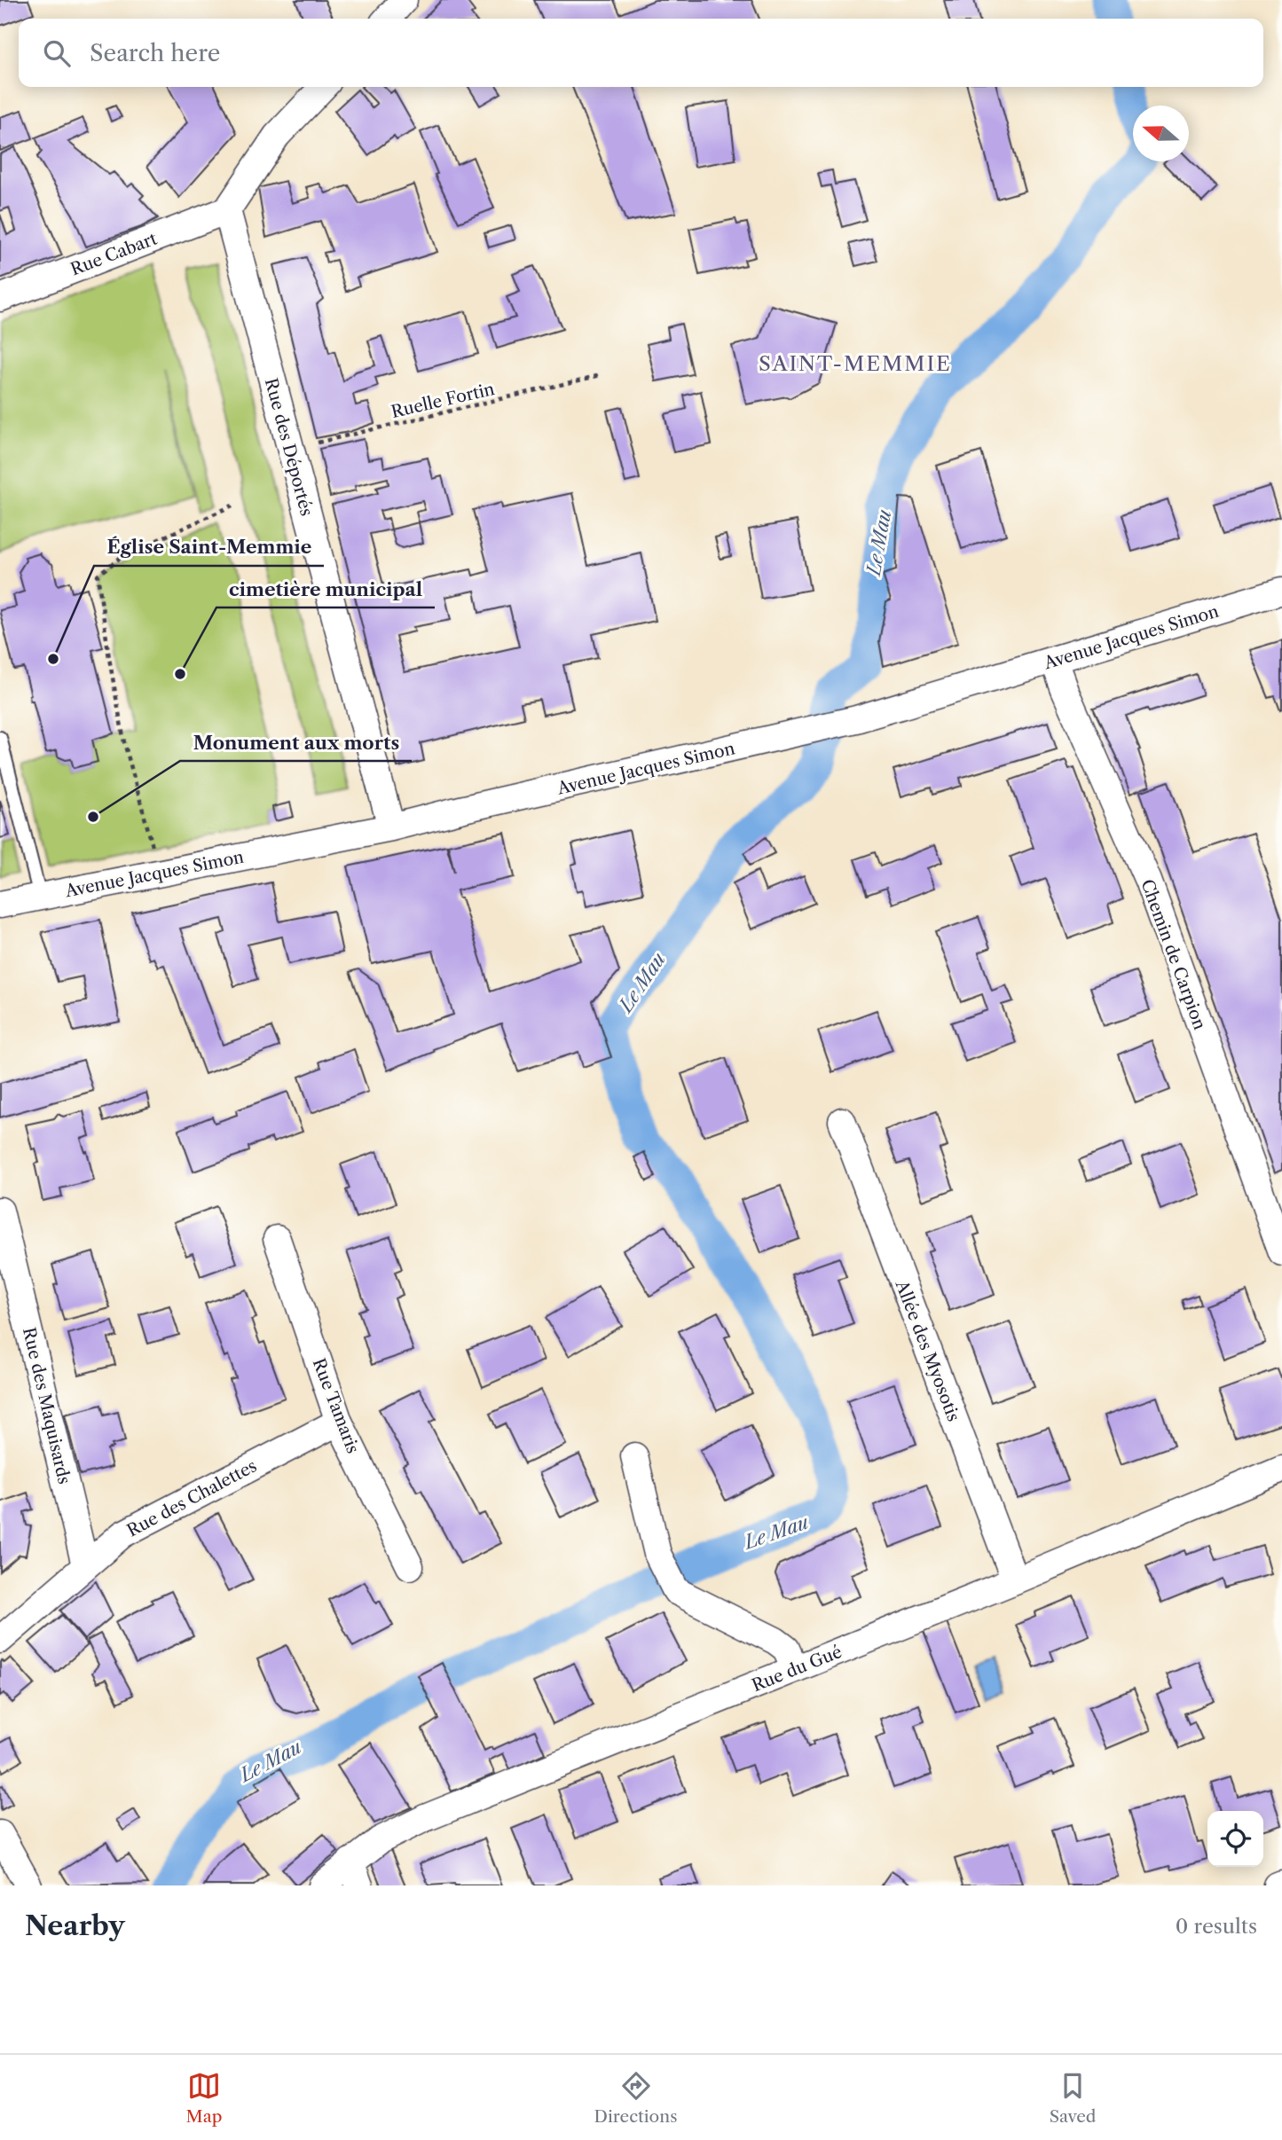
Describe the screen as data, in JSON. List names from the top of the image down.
{
  "streets": {
    "street": [
      "Rue Cabart",
      "Rue des Déportés",
      "Avenue Jacques Simon",
      "Chemin de Carpion",
      "Allée des Myosotis",
      "Rue des Maquisards",
      "Rue Tamaris",
      "Rue des Chalettes",
      "Rue du Gué"
    ],
    "path": ["Ruelle Fortin"]
  },
  "crossings": [
    ["Rue Cabart", "Rue des Déportés"],
    ["Ruelle Fortin", "Rue des Déportés"],
    ["Rue des Déportés", "Avenue Jacques Simon"],
    ["Avenue Jacques Simon", "Chemin de Carpion"],
    ["Allée des Myosotis", "Rue du Gué"],
    ["Rue des Maquisards", "Rue des Chalettes"],
    ["Rue Tamaris", "Rue des Chalettes"]
  ],
  "districts": ["SAINT-MEMMIE"],
  "water": ["Le Mau"],
  "places": ["Église Saint-Memmie", "cimetière municipal", "Monument aux morts"],
  "north": "left",
  "page": {
    "search": "Search here",
    "heading": ["Nearby", "0 results"],
    "nav": ["Map", "Directions", "Saved"]
  }
}
